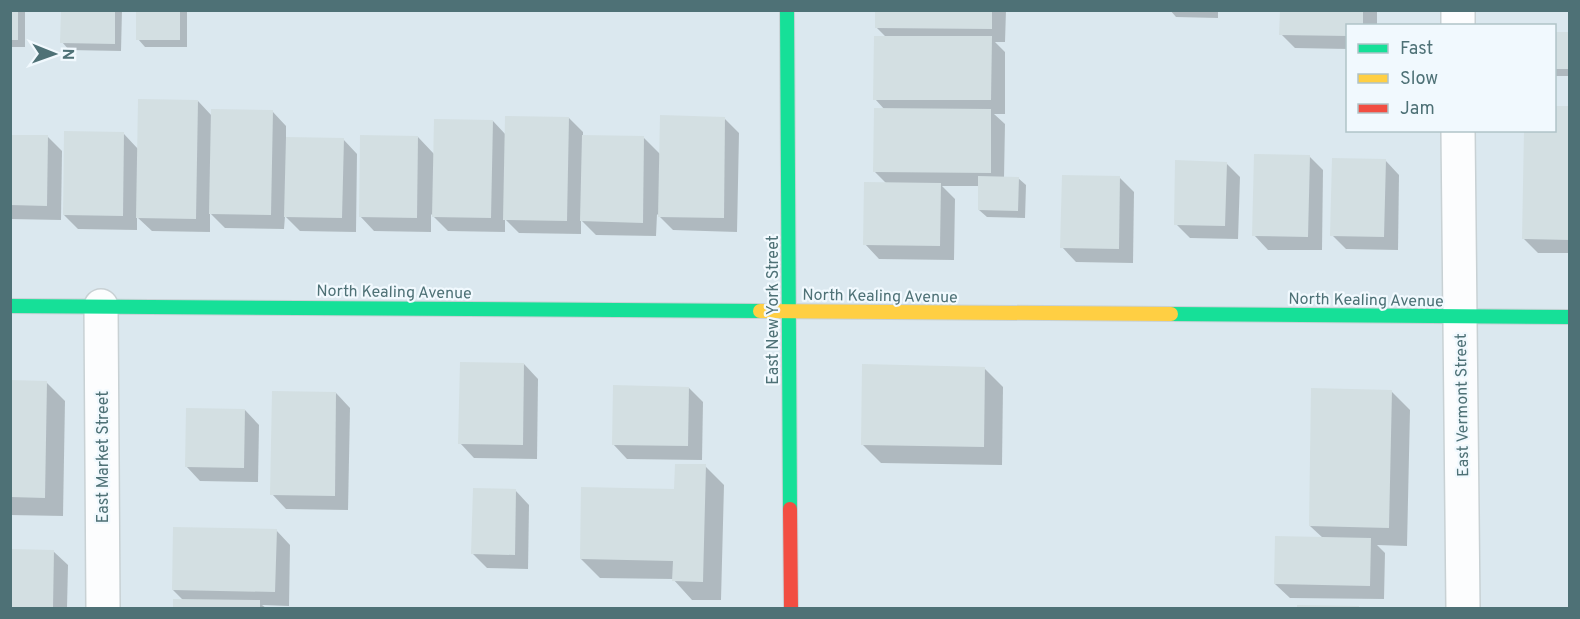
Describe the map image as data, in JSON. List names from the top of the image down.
{
  "streets": {
    "street": [
      "North Kealing Avenue",
      "East New York Street",
      "East Vermont Street",
      "East Market Street"
    ]
  },
  "crossings": [
    ["North Kealing Avenue", "East New York Street"],
    ["North Kealing Avenue", "East Vermont Street"],
    ["North Kealing Avenue", "East Market Street"]
  ],
  "legend": ["Fast", "Slow", "Jam"],
  "north": "right"
}
